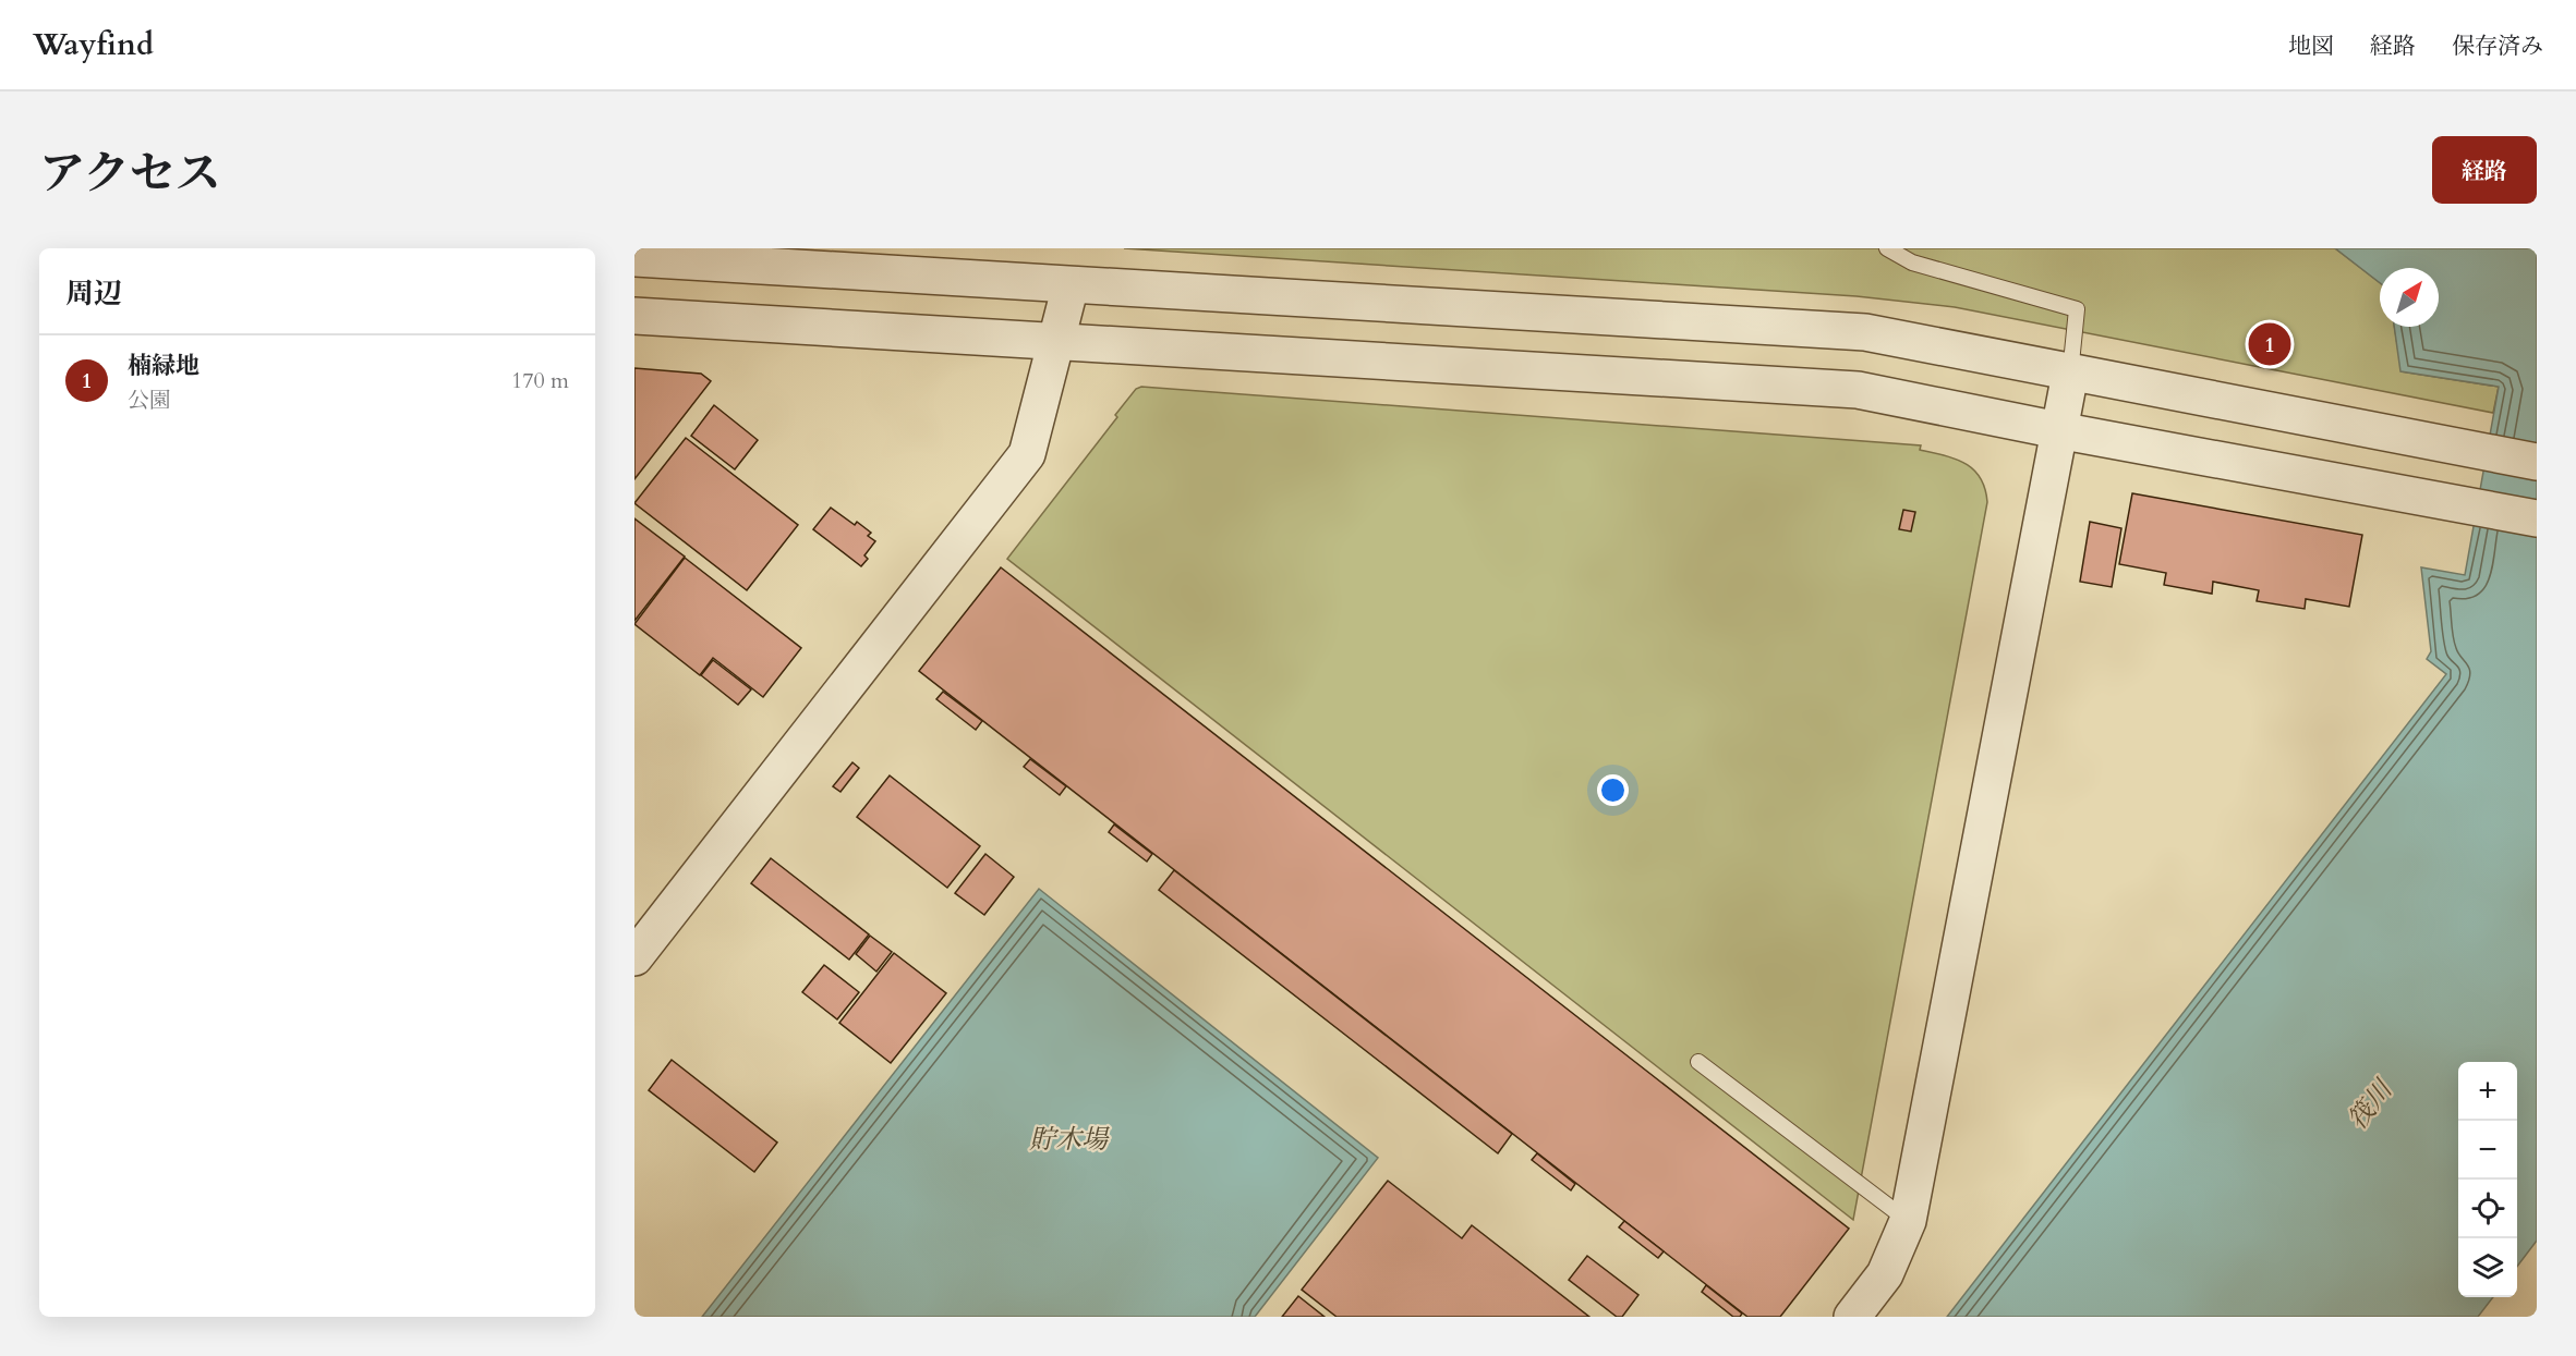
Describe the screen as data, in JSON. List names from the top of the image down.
{
  "water": ["筏川", "貯木場"],
  "north": "top right",
  "page": {
    "header": "Wayfind",
    "nav": ["地図", "経路", "保存済み"],
    "title": "アクセス",
    "buttons": "経路",
    "heading": "周辺",
    "pins": "1",
    "list": [
      {
        "mark": "1",
        "name": "楠緑地",
        "note": "公園",
        "value": "170 m"
      }
    ],
    "map_buttons": ["+", "−"]
  }
}
